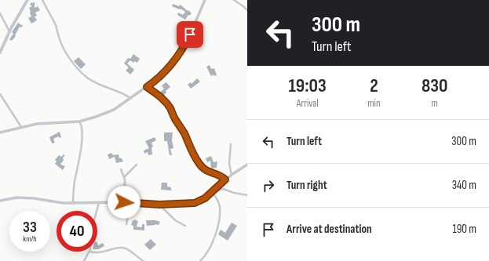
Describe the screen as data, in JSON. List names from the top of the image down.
{
  "page": {
    "turn": ["300 m", "Turn left"],
    "eta": [
      "19:03",
      "Arrival",
      "2",
      "min",
      "830",
      "m"
    ],
    "list": [
      {
        "name": "Turn left",
        "value": "300 m"
      },
      {
        "name": "Turn right",
        "value": "340 m"
      },
      {
        "name": "Arrive at destination",
        "value": "190 m"
      }
    ],
    "speed": "33 km/h",
    "limit": "40"
  }
}
